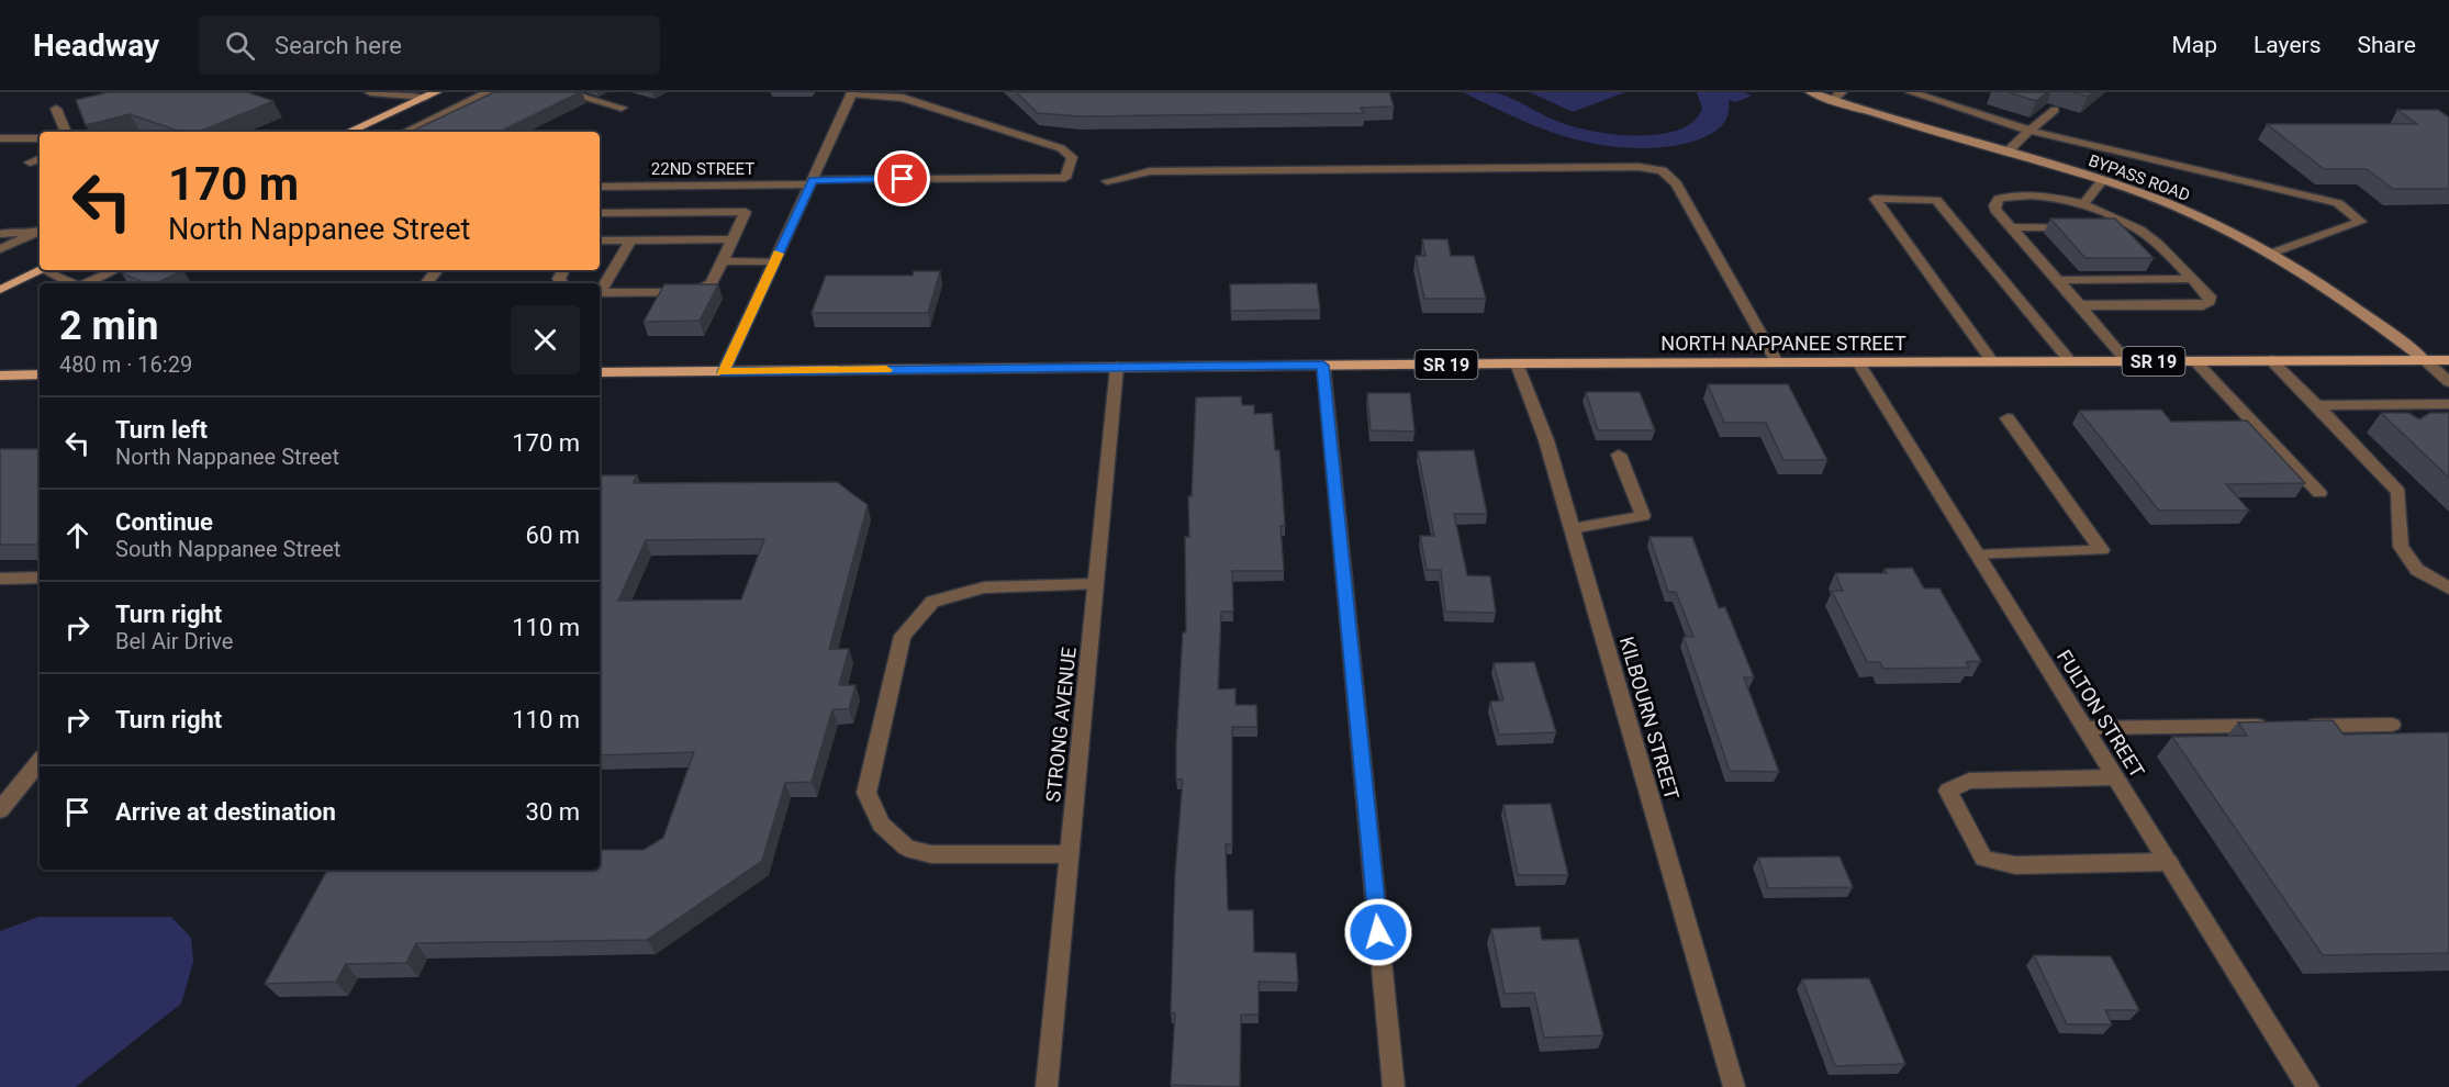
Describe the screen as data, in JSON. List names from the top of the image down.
{
  "streets": {
    "main road": ["BYPASS ROAD", "NORTH NAPPANEE STREET", "SR 19"],
    "street": [
      "22ND STREET",
      "FULTON STREET",
      "KILBOURN STREET",
      "STRONG AVENUE"
    ]
  },
  "crossings": [
    ["BYPASS ROAD", "NORTH NAPPANEE STREET"],
    ["NORTH NAPPANEE STREET", "SR 19"],
    ["NORTH NAPPANEE STREET", "FULTON STREET"],
    ["NORTH NAPPANEE STREET", "KILBOURN STREET"],
    ["NORTH NAPPANEE STREET", "STRONG AVENUE"],
    ["SR 19", "STRONG AVENUE"]
  ],
  "page": {
    "header": "Headway",
    "search": "Search here",
    "nav": ["Map", "Layers", "Share"],
    "turn": ["170 m", "North Nappanee Street"],
    "heading": ["2 min", "480 m · 16:29"],
    "list": [
      {
        "name": "Turn left",
        "note": "North Nappanee Street",
        "value": "170 m"
      },
      {
        "name": "Continue",
        "note": "South Nappanee Street",
        "value": "60 m"
      },
      {
        "name": "Turn right",
        "note": "Bel Air Drive",
        "value": "110 m"
      },
      {
        "name": "Turn right",
        "value": "110 m"
      },
      {
        "name": "Arrive at destination",
        "value": "30 m"
      }
    ]
  }
}
